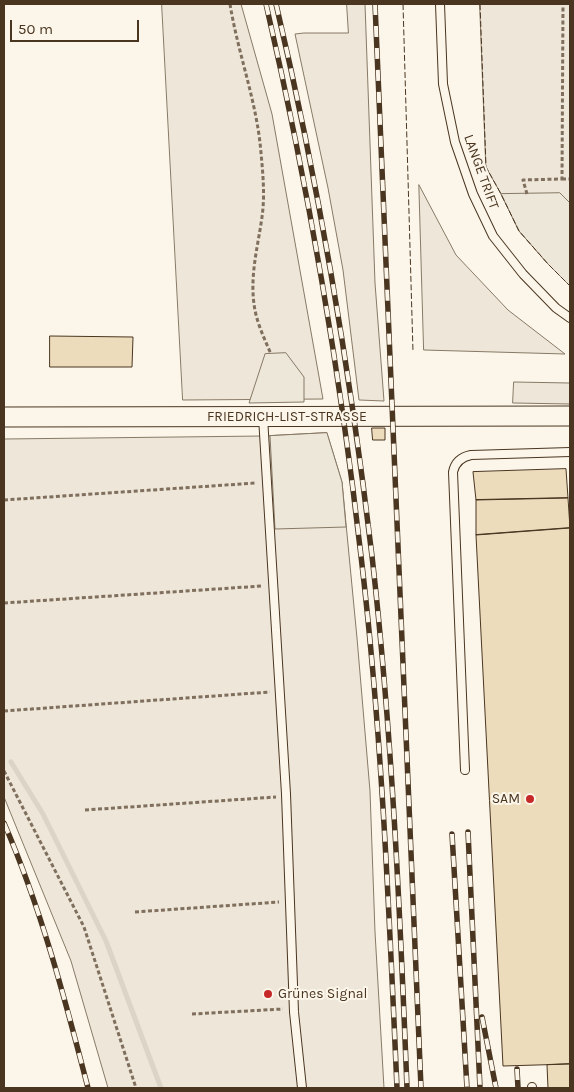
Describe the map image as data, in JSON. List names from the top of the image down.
{
  "streets": {
    "street": ["FRIEDRICH-LIST-STRASSE"],
    "lane": ["LANGE TRIFT"]
  },
  "places": ["SAM", "Grünes Signal"],
  "scale_bar": "50 m"
}
